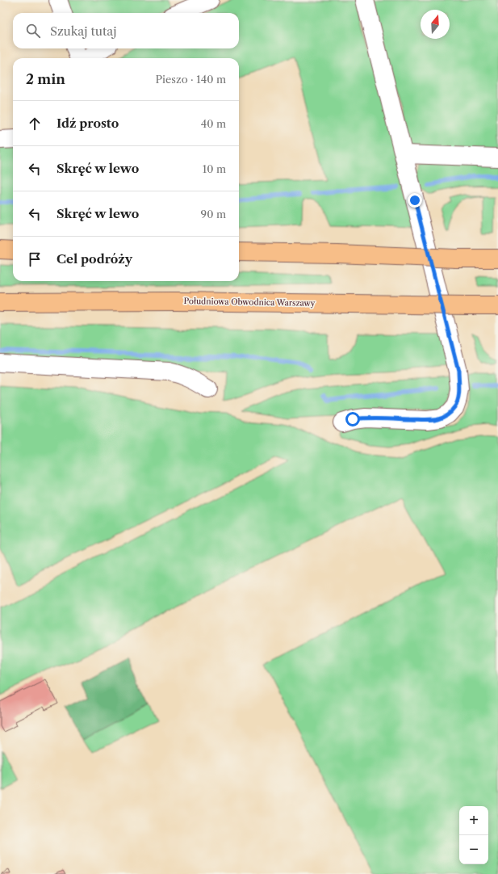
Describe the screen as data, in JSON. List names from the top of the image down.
{
  "streets": {
    "highway": ["Południowa Obwodnica Warszawy"]
  },
  "north": "top",
  "page": {
    "search": "Szukaj tutaj",
    "heading": ["2 min", "Pieszo · 140 m"],
    "list": [
      ["Idź prosto", "40 m"],
      ["Skręć w lewo", "10 m"],
      ["Skręć w lewo", "90 m"],
      "Cel podróży"
    ],
    "map_buttons": ["+", "−"]
  }
}
